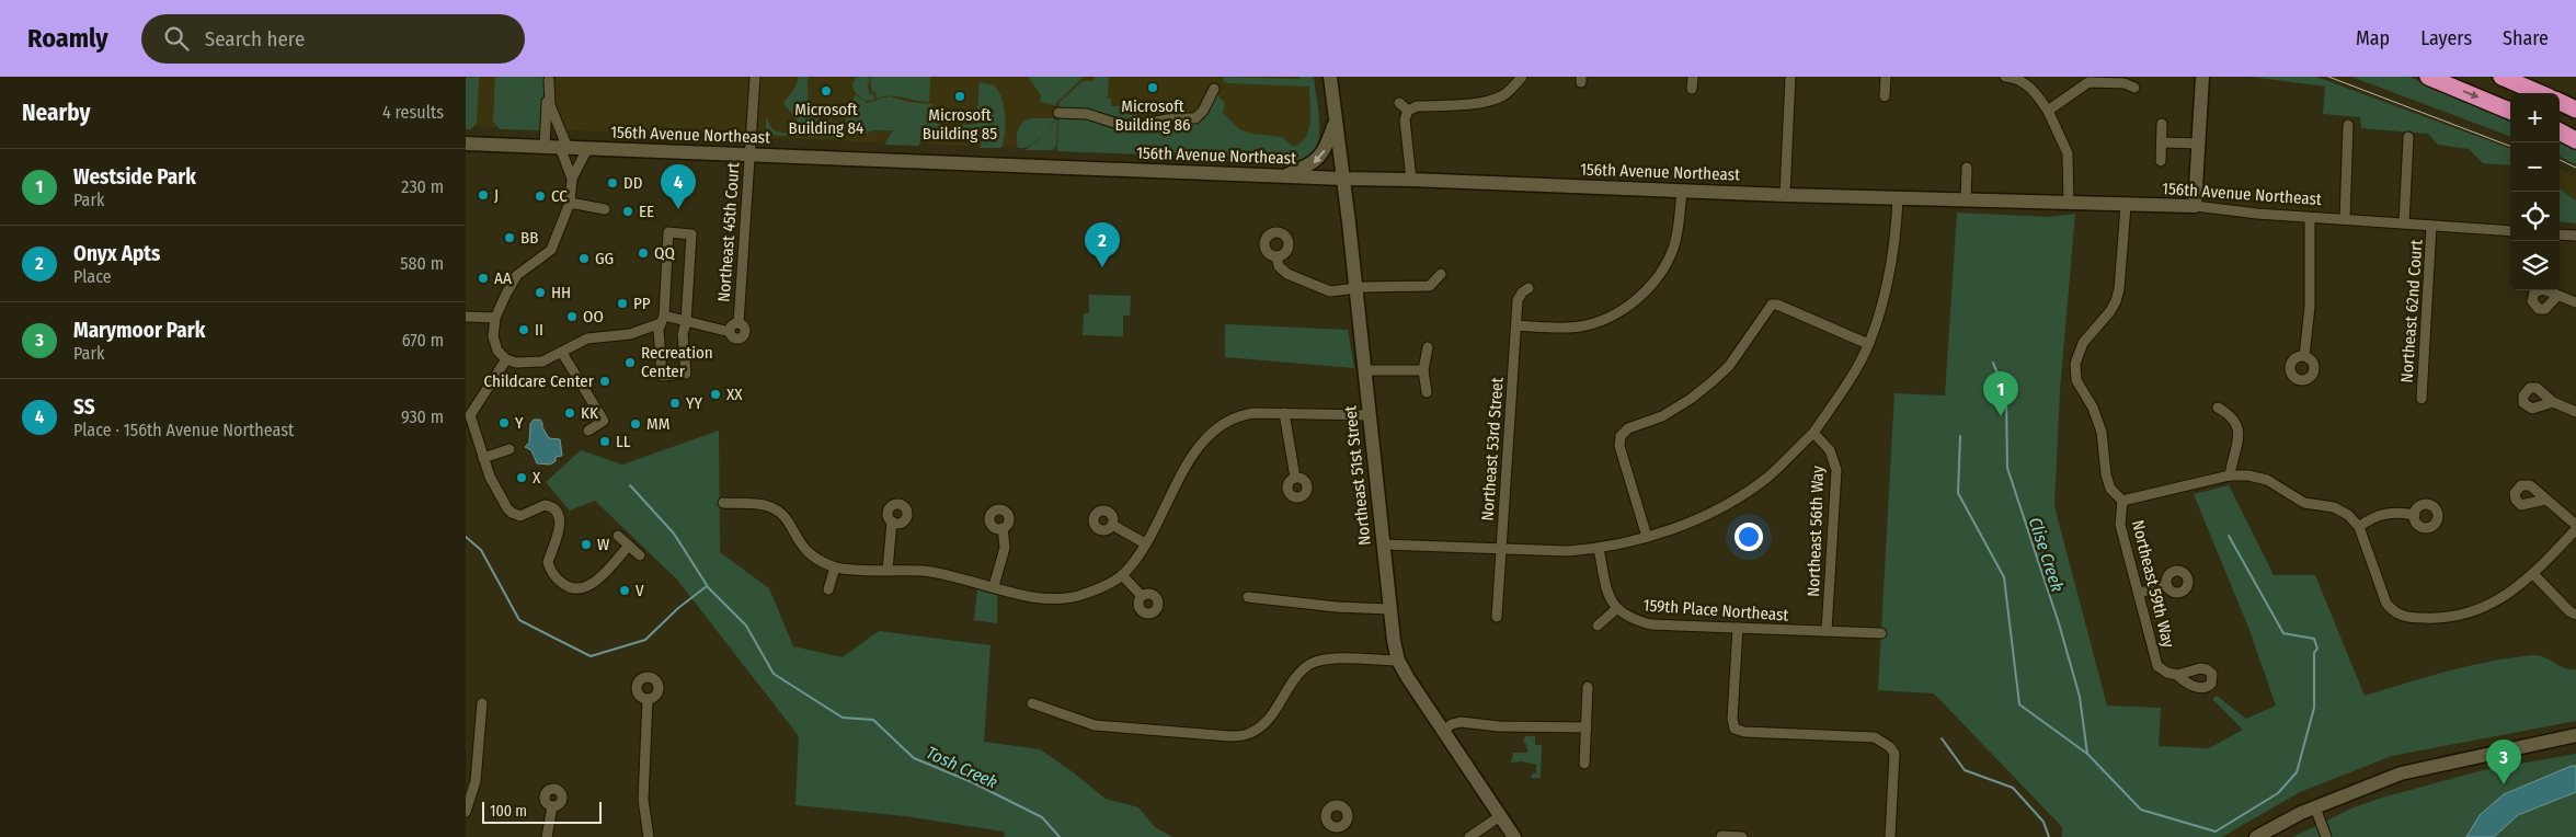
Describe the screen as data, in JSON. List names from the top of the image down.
{
  "streets": {
    "main road": ["156th Avenue Northeast", "Northeast 51st Street"],
    "street": [
      "Northeast 45th Court",
      "Northeast 62nd Court",
      "Northeast 53rd Street",
      "Northeast 56th Way",
      "Northeast 59th Way",
      "159th Place Northeast"
    ]
  },
  "crossings": [
    ["156th Avenue Northeast", "Northeast 45th Court"],
    ["156th Avenue Northeast", "Northeast 62nd Court"],
    ["156th Avenue Northeast", "Northeast 51st Street"],
    ["156th Avenue Northeast", "Northeast 59th Way"],
    ["Northeast 56th Way", "159th Place Northeast"]
  ],
  "water": ["Clise Creek", "Tosh Creek"],
  "places": [
    "Microsoft Building 86",
    "Microsoft Building 84",
    "Microsoft Building 85",
    "DD",
    "J",
    "CC",
    "EE",
    "BB",
    "QQ",
    "GG",
    "AA",
    "HH",
    "PP",
    "OO",
    "II",
    "Recreation Center",
    "Childcare Center",
    "XX",
    "YY",
    "KK",
    "Y",
    "MM",
    "LL",
    "X",
    "W",
    "V"
  ],
  "scale_bar": "100 m",
  "page": {
    "header": "Roamly",
    "search": "Search here",
    "nav": ["Map", "Layers", "Share"],
    "heading": ["Nearby", "4 results"],
    "map_buttons": ["+", "−"],
    "list": [
      {
        "mark": "1",
        "name": "Westside Park",
        "note": "Park",
        "value": "230 m"
      },
      {
        "mark": "2",
        "name": "Onyx Apts",
        "note": "Place",
        "value": "580 m"
      },
      {
        "mark": "3",
        "name": "Marymoor Park",
        "note": "Park",
        "value": "670 m"
      },
      {
        "mark": "4",
        "name": "SS",
        "note": "Place · 156th Avenue Northeast",
        "value": "930 m"
      }
    ],
    "pins": [
      "4",
      "2",
      "1",
      "3"
    ],
    "scale": "100 m"
  }
}
